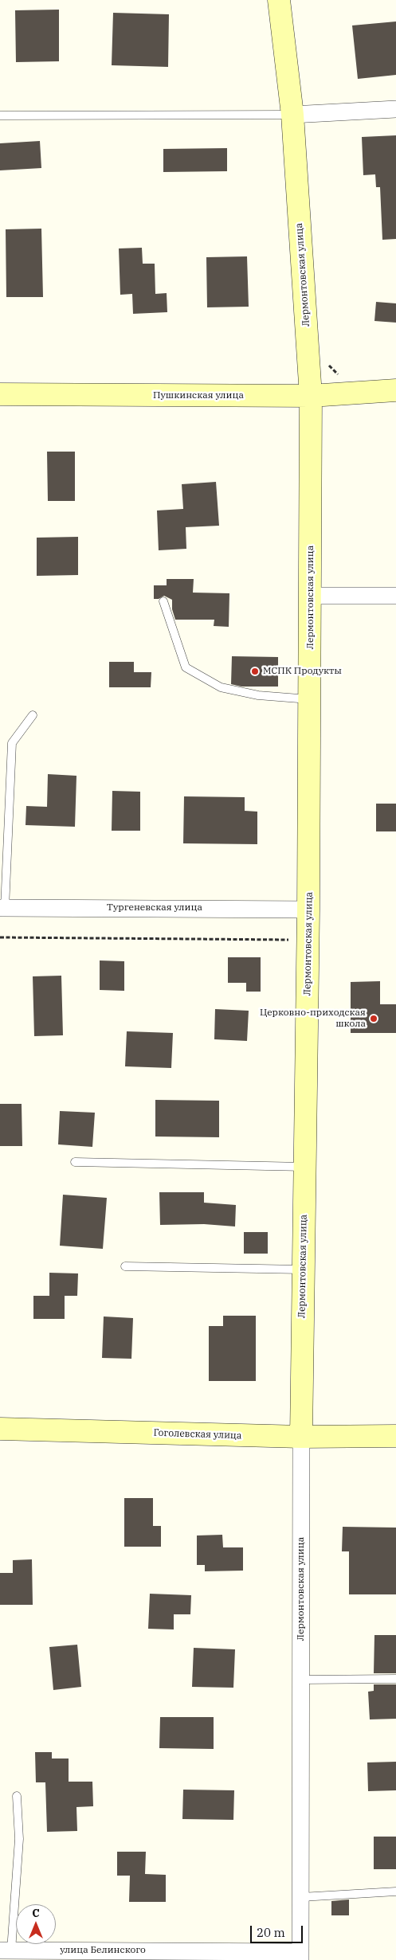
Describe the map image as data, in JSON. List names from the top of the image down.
{
  "streets": {
    "street": [
      "Лермонтовская улица",
      "Пушкинская улица",
      "Тургеневская улица",
      "Гоголевская улица",
      "улица Белинского"
    ]
  },
  "crossings": [
    ["Лермонтовская улица", "Пушкинская улица"],
    ["Лермонтовская улица", "Тургеневская улица"],
    ["Лермонтовская улица", "Гоголевская улица"],
    ["Лермонтовская улица", "улица Белинского"]
  ],
  "places": ["МСПК Продукты", "Церковно-приходская школа"],
  "scale_bar": "20 m",
  "north": "top"
}
